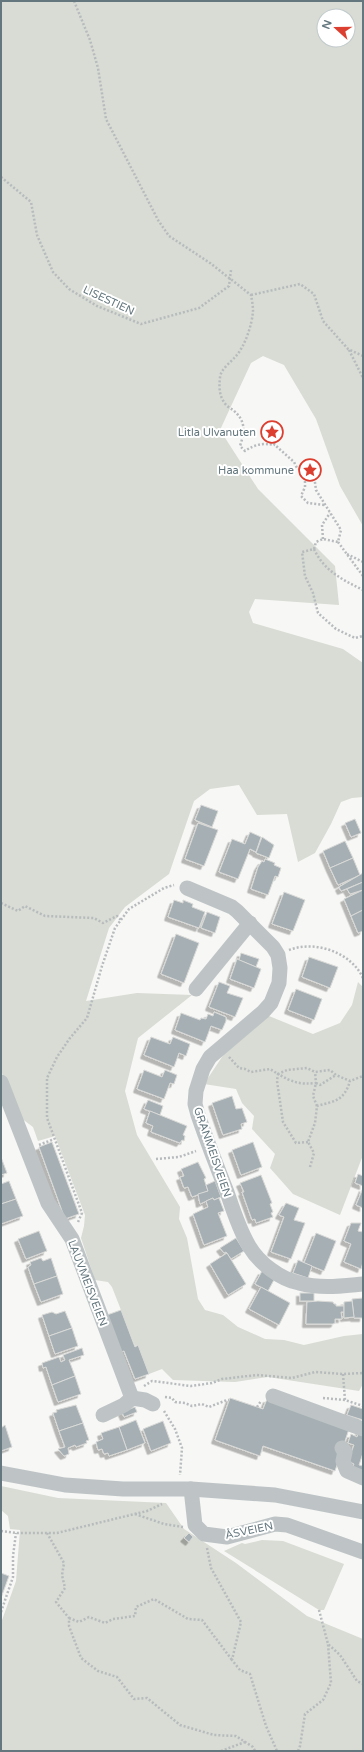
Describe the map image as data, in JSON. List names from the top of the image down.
{
  "streets": {
    "street": ["GRANMEISVEIEN", "LAUVMEISVEIEN", "ÅSVEIEN"],
    "path": ["LISESTIEN"]
  },
  "places": {
    "place": ["Litla Ulvanuten", "Haa kommune"]
  },
  "north": "left"
}
